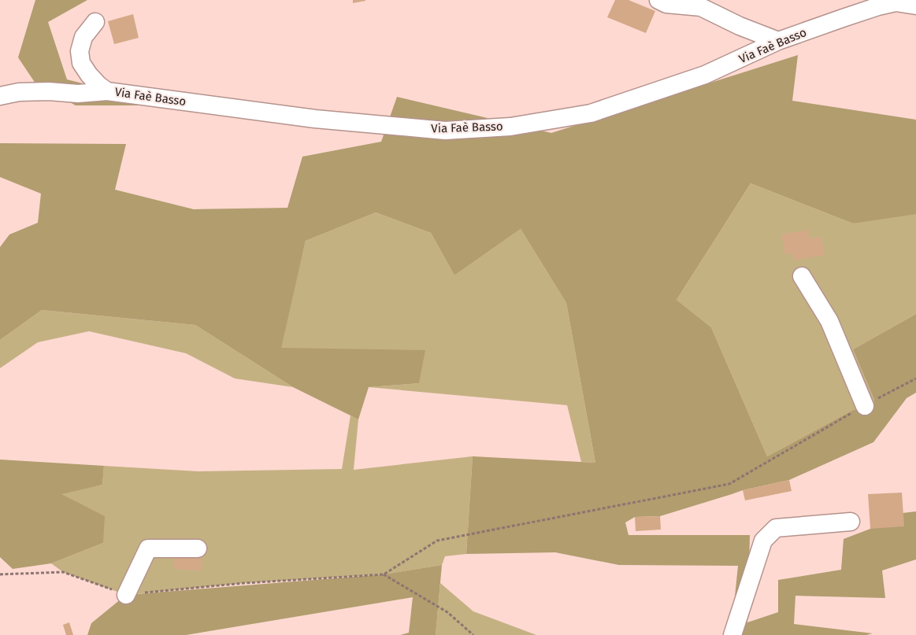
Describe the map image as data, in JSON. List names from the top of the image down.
{
  "streets": {
    "street": ["Via Faè Basso"]
  }
}
